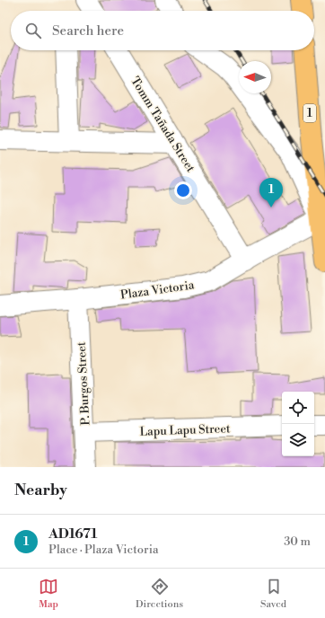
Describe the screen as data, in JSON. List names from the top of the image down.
{
  "streets": {
    "main road": ["1"],
    "street": [
      "Tomm Tañada Street",
      "Plaza Victoria",
      "P. Burgos Street",
      "Lapu Lapu Street"
    ]
  },
  "crossings": [
    ["1", "Plaza Victoria"],
    ["Tomm Tañada Street", "Plaza Victoria"],
    ["Plaza Victoria", "P. Burgos Street"],
    ["P. Burgos Street", "Lapu Lapu Street"]
  ],
  "north": "left",
  "page": {
    "search": "Search here",
    "pins": "1",
    "heading": "Nearby",
    "list": [
      {
        "mark": "1",
        "name": "AD1671",
        "note": "Place · Plaza Victoria",
        "value": "30 m"
      }
    ],
    "nav": ["Map", "Directions", "Saved"]
  }
}
